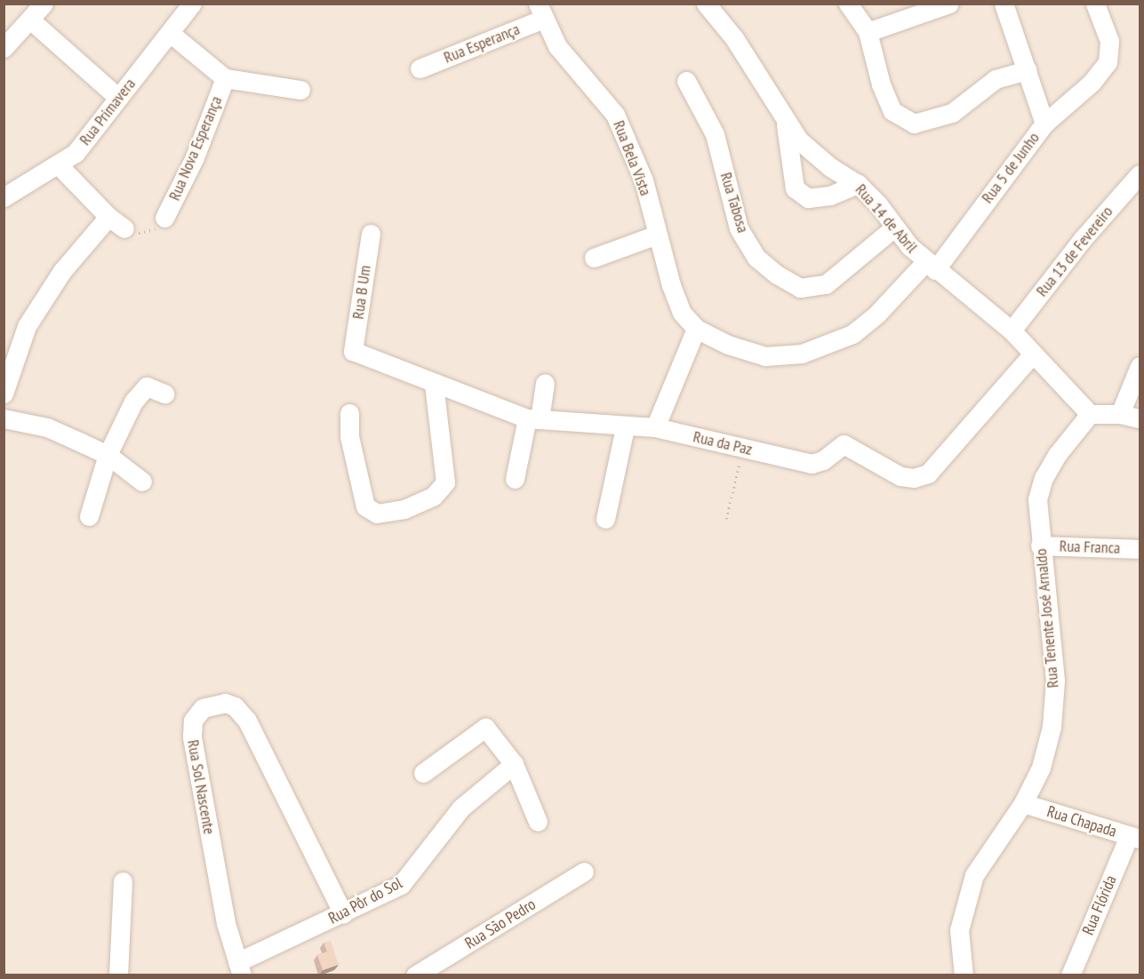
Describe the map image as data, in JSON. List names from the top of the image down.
{
  "streets": {
    "street": [
      "Rua Esperança",
      "Rua Primavera",
      "Rua Nova Esperança",
      "Rua Bela Vista",
      "Rua 5 de Junho",
      "Rua Tabosa",
      "Rua 14 de Abril",
      "Rua 13 de Fevereiro",
      "Rua B Um",
      "Rua da Paz",
      "Rua Franca",
      "Rua Tenente José Arnaldo",
      "Rua Sol Nascente",
      "Rua Chapada",
      "Rua Pôr do Sol",
      "Rua Flórida",
      "Rua São Pedro"
    ]
  },
  "crossings": [
    ["Rua Esperança", "Rua Bela Vista"],
    ["Rua Bela Vista", "Rua 5 de Junho"],
    ["Rua Bela Vista", "Rua 14 de Abril"],
    ["Rua 5 de Junho", "Rua 14 de Abril"],
    ["Rua Tabosa", "Rua 14 de Abril"],
    ["Rua 14 de Abril", "Rua 13 de Fevereiro"],
    ["Rua 14 de Abril", "Rua da Paz"],
    ["Rua 14 de Abril", "Rua Tenente José Arnaldo"],
    ["Rua B Um", "Rua da Paz"],
    ["Rua Franca", "Rua Tenente José Arnaldo"],
    ["Rua Tenente José Arnaldo", "Rua Chapada"],
    ["Rua Sol Nascente", "Rua Pôr do Sol"],
    ["Rua Chapada", "Rua Flórida"]
  ]
}
